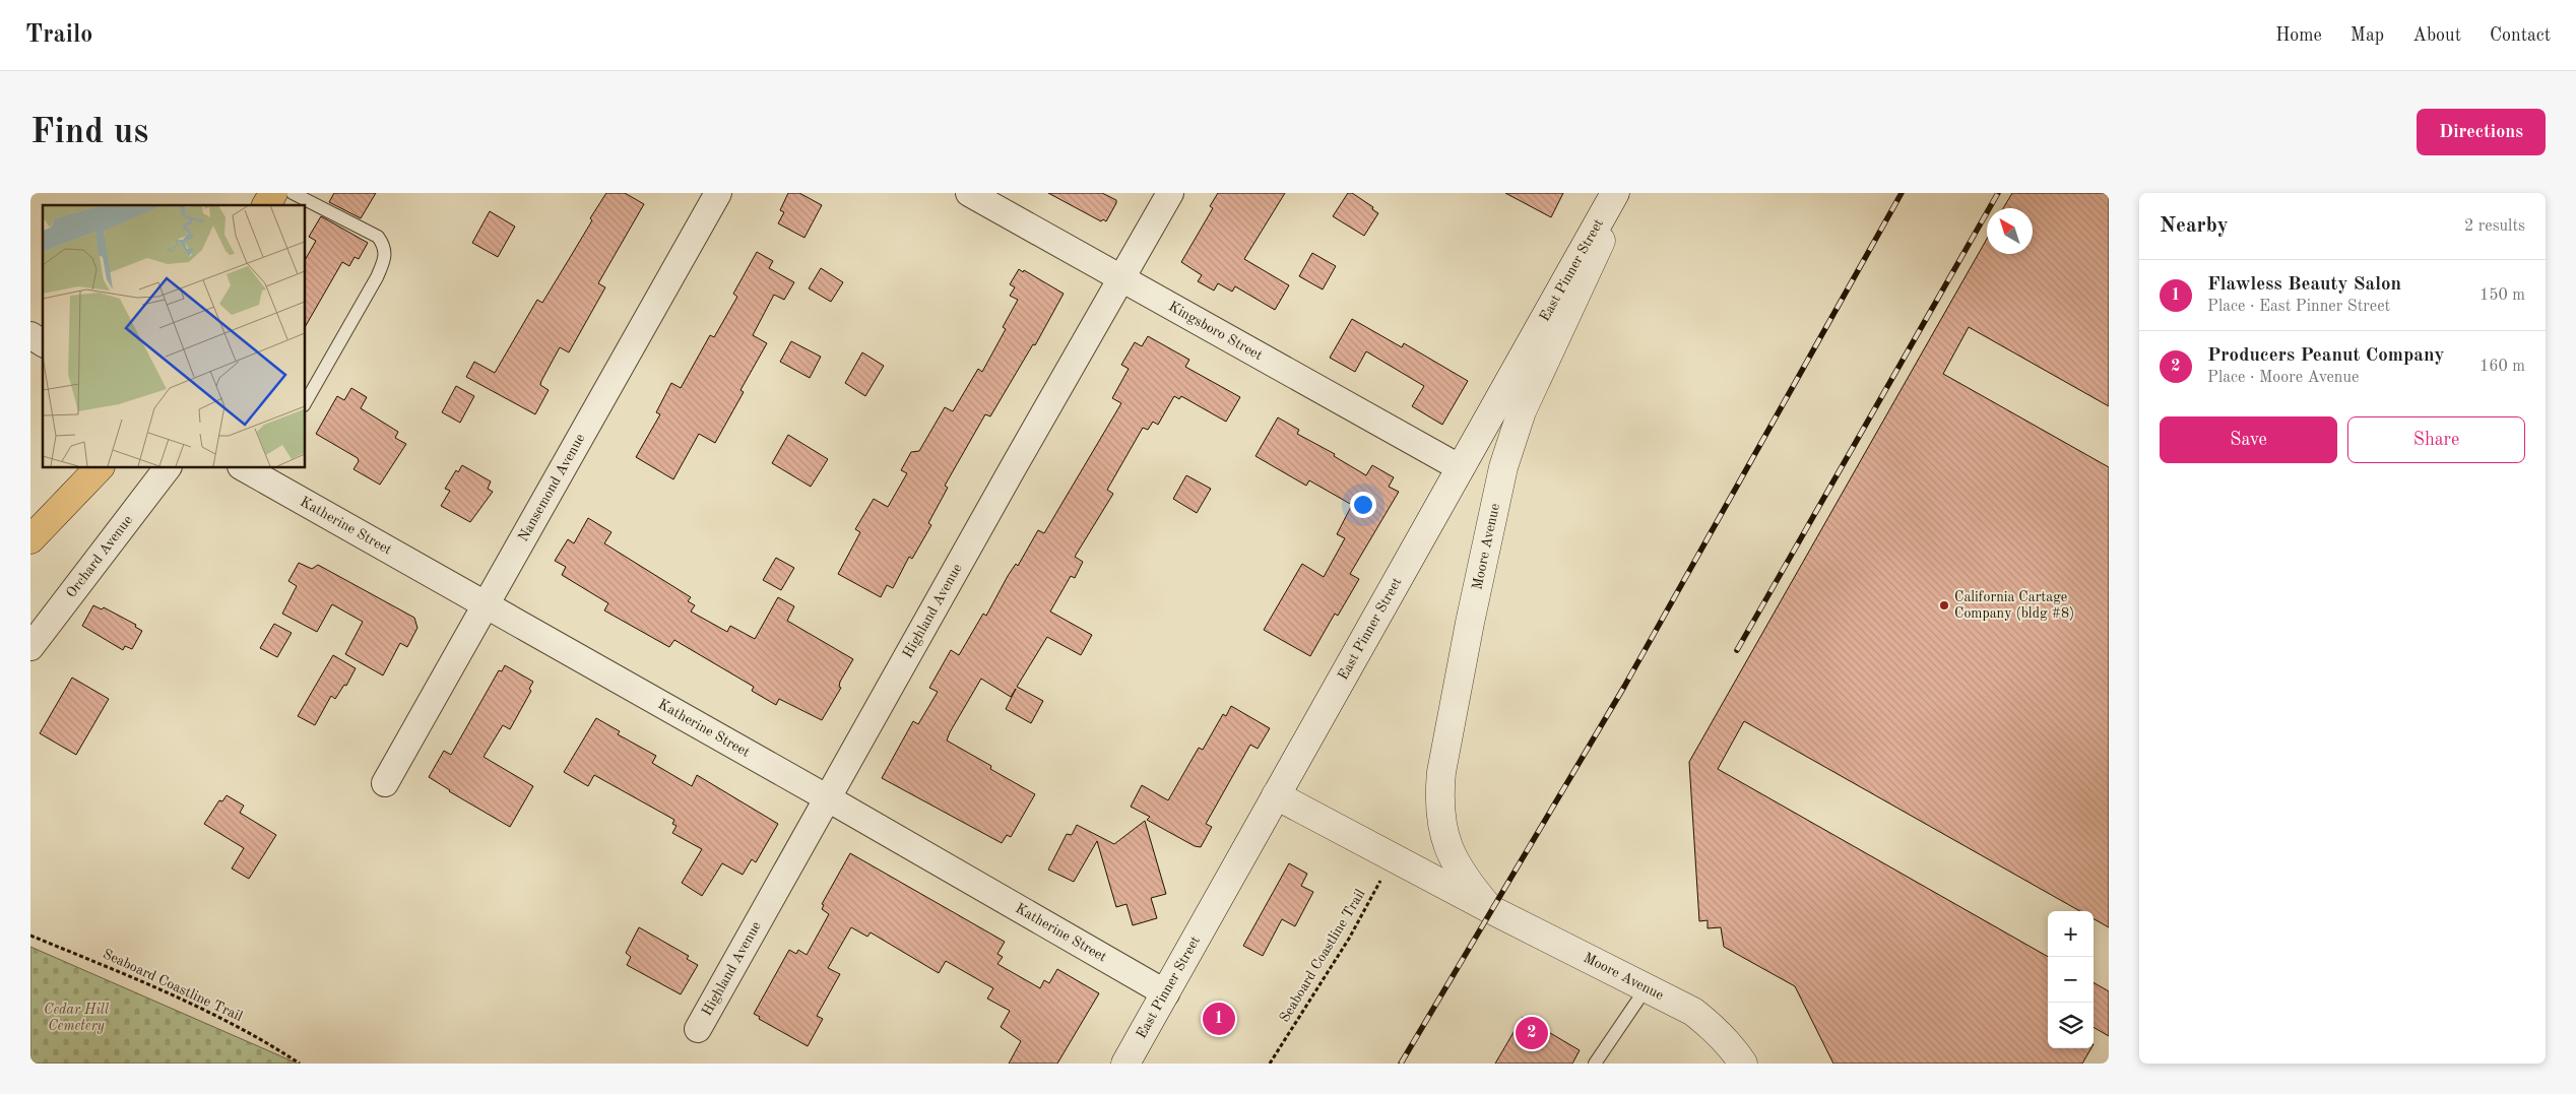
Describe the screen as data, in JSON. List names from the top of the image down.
{
  "streets": {
    "street": [
      "East Pinner Street",
      "Kingsboro Street",
      "Nansemond Avenue",
      "Katherine Street",
      "Moore Avenue",
      "Orchard Avenue",
      "Highland Avenue"
    ],
    "path": ["Seaboard Coastline Trail"]
  },
  "crossings": [
    ["East Pinner Street", "Kingsboro Street"],
    ["East Pinner Street", "Katherine Street"],
    ["East Pinner Street", "Moore Avenue"],
    ["Kingsboro Street", "Highland Avenue"],
    ["Nansemond Avenue", "Katherine Street"],
    ["Katherine Street", "Highland Avenue"],
    ["Moore Avenue", "Seaboard Coastline Trail"]
  ],
  "parks": ["Cedar Hill Cemetery"],
  "places": ["California Cartage Company (bldg #8)"],
  "north": "top left",
  "page": {
    "header": "Trailo",
    "nav": [
      "Home",
      "Map",
      "About",
      "Contact"
    ],
    "buttons": [
      "Directions",
      ["Save", "Share"]
    ],
    "title": "Find us",
    "heading": ["Nearby", "2 results"],
    "list": [
      {
        "mark": "1",
        "name": "Flawless Beauty Salon",
        "note": "Place · East Pinner Street",
        "value": "150 m"
      },
      {
        "mark": "2",
        "name": "Producers Peanut Company",
        "note": "Place · Moore Avenue",
        "value": "160 m"
      }
    ],
    "map_buttons": ["+", "−"],
    "pins": ["1", "2"]
  }
}
